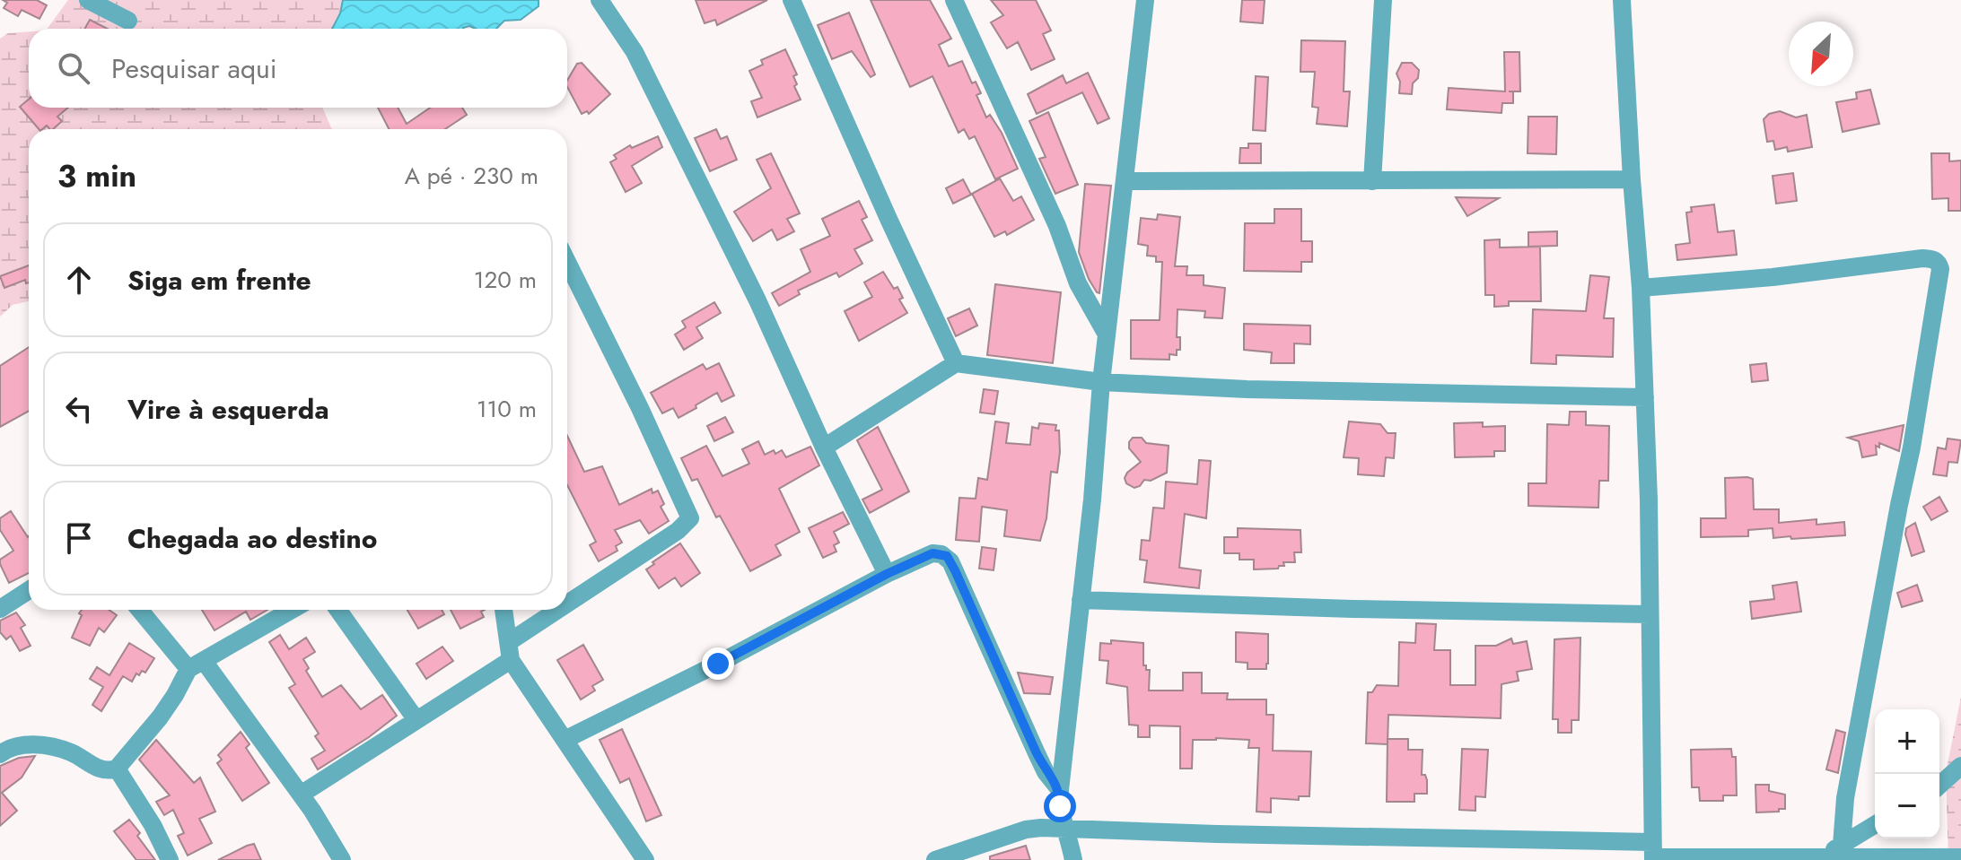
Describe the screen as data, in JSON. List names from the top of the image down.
{
  "north": "bottom left",
  "page": {
    "search": "Pesquisar aqui",
    "heading": ["3 min", "A pé · 230 m"],
    "list": [
      ["Siga em frente", "120 m"],
      ["Vire à esquerda", "110 m"],
      "Chegada ao destino"
    ],
    "map_buttons": ["+", "−"]
  }
}
